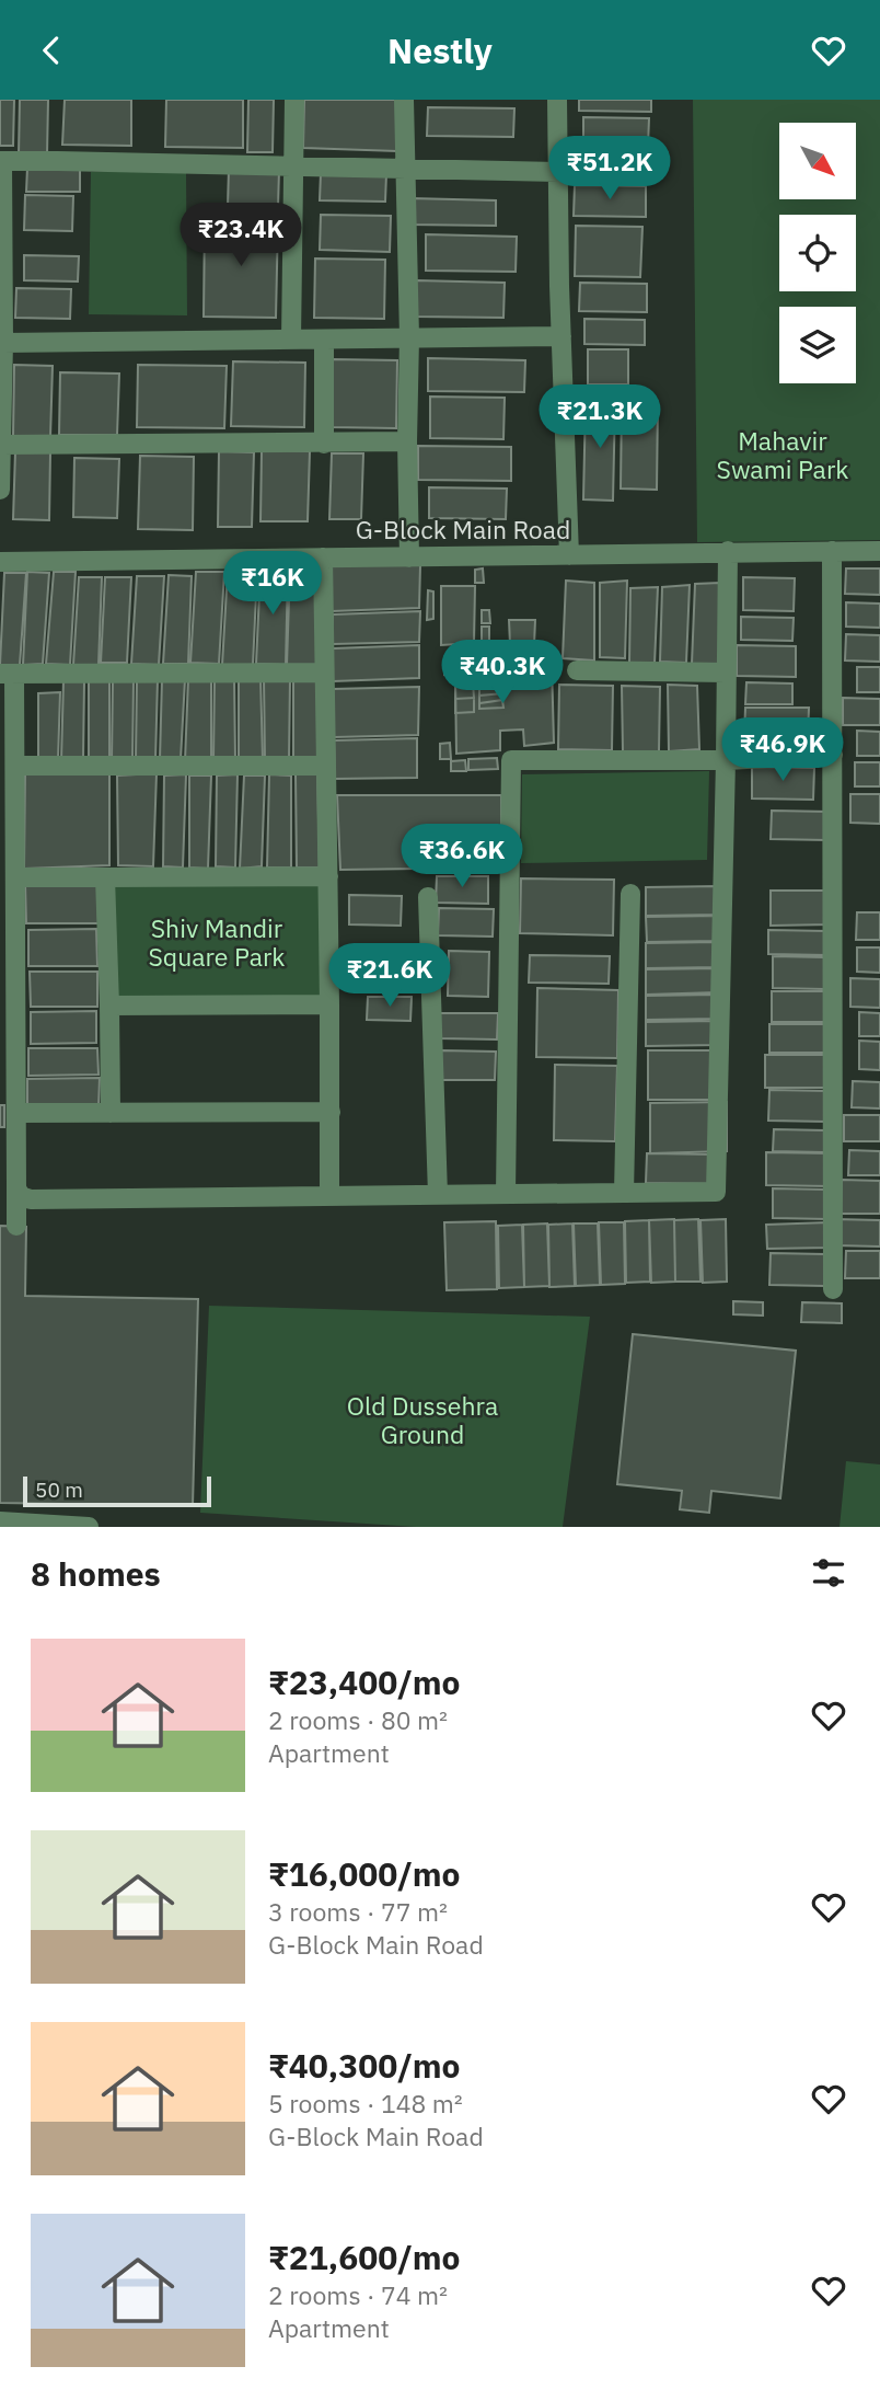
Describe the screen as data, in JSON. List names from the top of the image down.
{
  "streets": {
    "street": ["G-Block Main Road"]
  },
  "parks": ["Mahavir Swami Park", "Shiv Mandir Square Park", "Old Dussehra Ground"],
  "scale_bar": "50 m",
  "north": "bottom right",
  "page": {
    "header": "Nestly",
    "price": [
      "₹51.2K",
      "₹23.4K",
      "₹21.3K",
      "₹16K",
      "₹40.3K",
      "₹46.9K",
      "₹36.6K",
      "₹21.6K"
    ],
    "scale": "50 m",
    "heading": "8 homes",
    "list": [
      {
        "name": "₹23,400/mo",
        "note": "2 rooms · 80 m² · Apartment"
      },
      {
        "name": "₹16,000/mo",
        "note": "3 rooms · 77 m² · G-Block Main Road"
      },
      {
        "name": "₹40,300/mo",
        "note": "5 rooms · 148 m² · G-Block Main Road"
      },
      {
        "name": "₹21,600/mo",
        "note": "2 rooms · 74 m² · Apartment"
      }
    ]
  }
}
